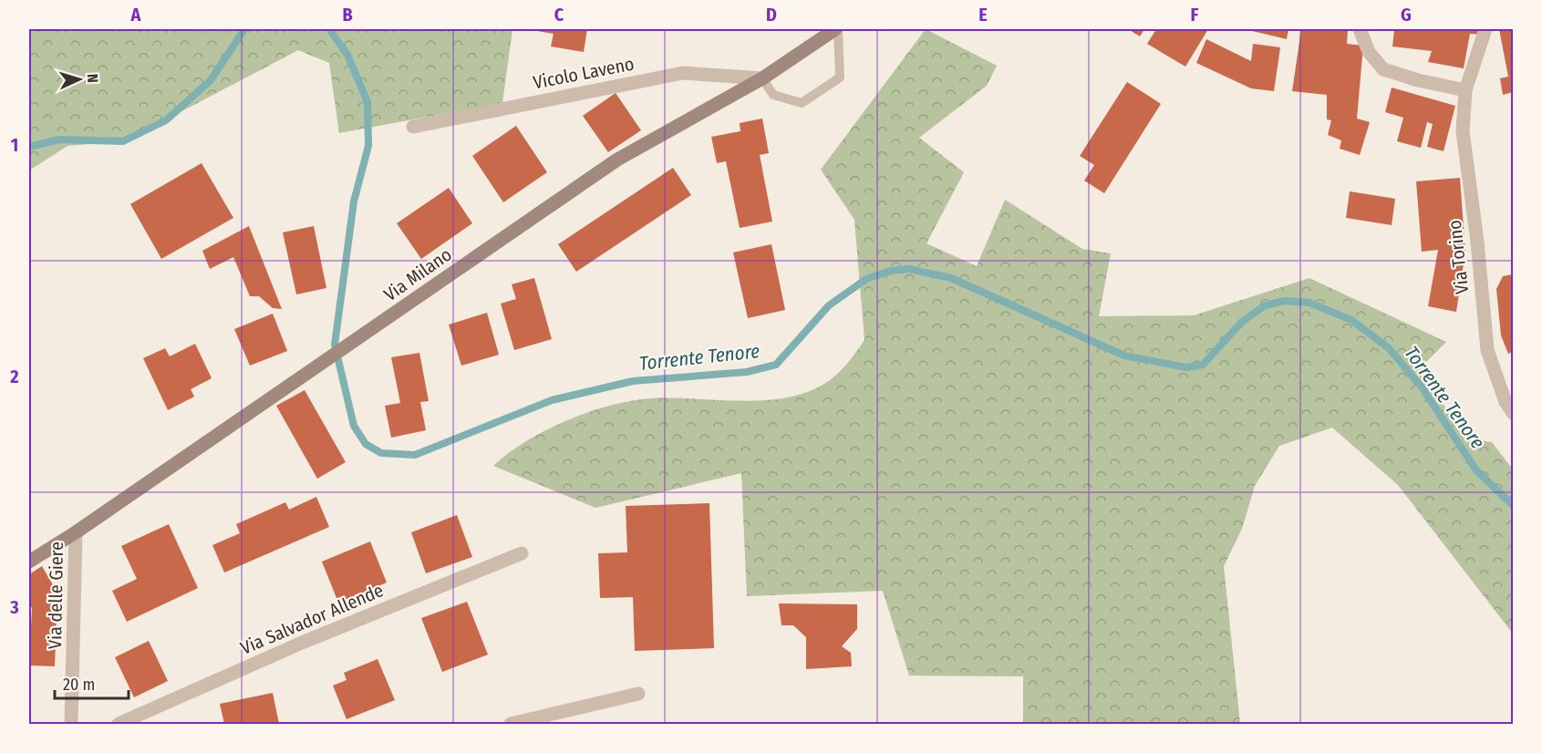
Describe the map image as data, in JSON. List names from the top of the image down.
{
  "streets": {
    "street": [
      "Vicolo Laveno",
      "Via Torino",
      "Via Milano",
      "Via delle Giere",
      "Via Salvador Allende"
    ]
  },
  "crossings": [
    ["Vicolo Laveno", "Via Milano"],
    ["Via Milano", "Via delle Giere"]
  ],
  "water": ["Torrente Tenore"],
  "scale_bar": "20 m",
  "north": "right",
  "grid": {
    "columns": [
      "A",
      "B",
      "C",
      "D",
      "E",
      "F",
      "G"
    ],
    "rows": ["1", "2", "3"]
  }
}
